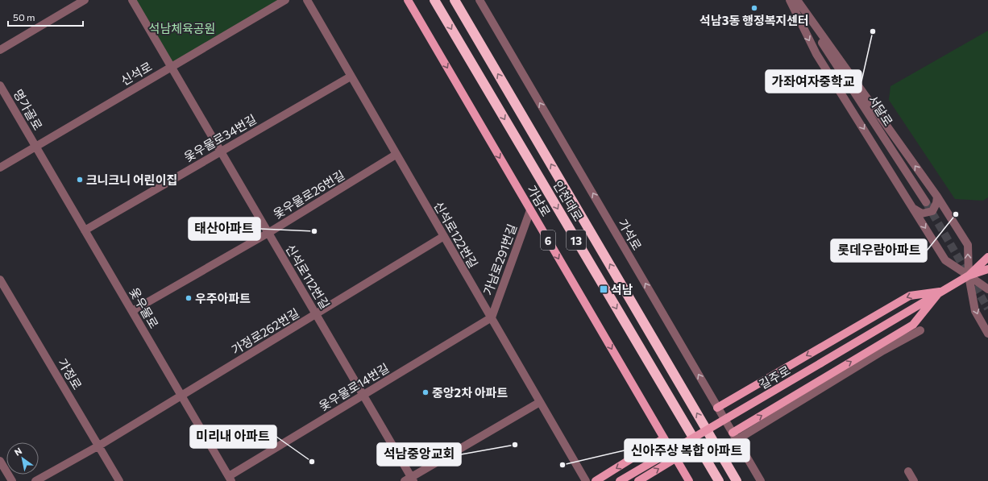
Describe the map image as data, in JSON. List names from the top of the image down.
{
  "streets": {
    "highway": ["인천대로", "13"],
    "main road": ["가남로", "6", "길주로"],
    "street": [
      "신석로",
      "명가골로",
      "서달로",
      "옻우물로34번길",
      "옻우물로26번길",
      "신석로122번길",
      "가석로",
      "가남로291번길",
      "신석로112번길",
      "옻우물로",
      "가정로262번길",
      "가정로",
      "옻우물로14번길"
    ]
  },
  "crossings": [
    ["신석로", "명가골로"],
    ["신석로", "신석로112번길"],
    ["신석로", "옻우물로"],
    ["명가골로", "옻우물로"],
    ["옻우물로34번길", "신석로122번길"],
    ["옻우물로34번길", "신석로112번길"],
    ["옻우물로34번길", "옻우물로"],
    ["옻우물로26번길", "신석로122번길"],
    ["옻우물로26번길", "신석로112번길"],
    ["옻우물로26번길", "옻우물로"],
    ["가남로", "가남로291번길"],
    ["신석로122번길", "가남로291번길"],
    ["신석로122번길", "가정로262번길"],
    ["신석로122번길", "옻우물로14번길"],
    ["가석로", "길주로"],
    ["가남로291번길", "옻우물로14번길"],
    ["신석로112번길", "가정로262번길"],
    ["신석로112번길", "옻우물로14번길"],
    ["옻우물로", "가정로262번길"],
    ["옻우물로", "옻우물로14번길"],
    ["가정로262번길", "가정로"]
  ],
  "one_way": ["가남로", "가석로"],
  "parks": ["석남체육공원"],
  "places": {
    "other": [
      "석남3동 행정복지센터",
      "가좌여자중학교",
      "크니크니 어린이집",
      "롯데우람아파트",
      "태산아파트",
      "우주아파트",
      "중앙2차 아파트",
      "석남중앙교회",
      "미리내 아파트",
      "신아주상 복합 아파트"
    ],
    "transit": ["석남"]
  },
  "scale_bar": "50 m",
  "north": "top left"
}
